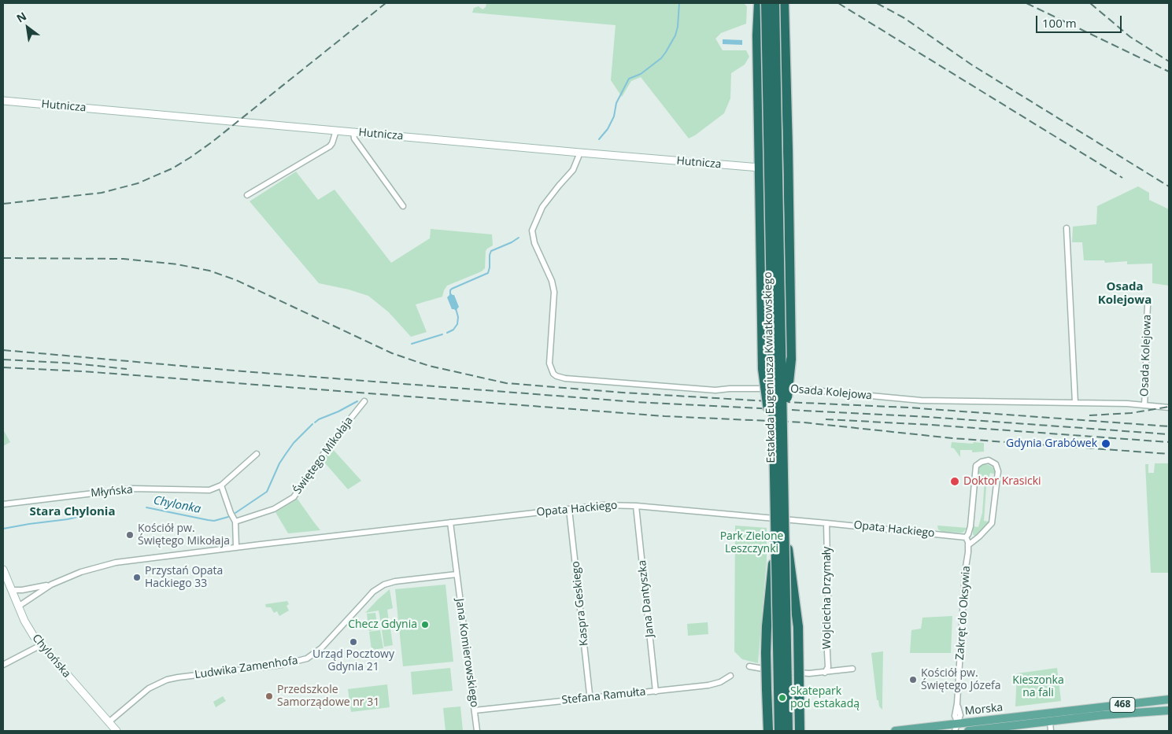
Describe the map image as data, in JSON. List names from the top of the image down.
{
  "streets": {
    "highway": ["Estakada Eugeniusza Kwiatkowskiego"],
    "main road": [
      "Hutnicza",
      "Chylońska",
      "468",
      "Morska"
    ],
    "street": [
      "Osada Kolejowa",
      "Świętego Mikołaja",
      "Młyńska",
      "Opata Hackiego",
      "Wojciecha Drzymały",
      "Jana Dantyszka",
      "Kaspra Geskiego",
      "Zakręt do Oksywia",
      "Jana Komierowskiego",
      "Ludwika Zamenhofa",
      "Stefana Ramułta"
    ]
  },
  "crossings": [
    ["Hutnicza", "Osada Kolejowa"],
    ["Opata Hackiego", "Wojciecha Drzymały"],
    ["Opata Hackiego", "Jana Dantyszka"],
    ["Opata Hackiego", "Kaspra Geskiego"],
    ["Opata Hackiego", "Zakręt do Oksywia"],
    ["Jana Dantyszka", "Stefana Ramułta"],
    ["Kaspra Geskiego", "Stefana Ramułta"],
    ["Zakręt do Oksywia", "Morska"],
    ["Jana Komierowskiego", "Ludwika Zamenhofa"],
    ["Jana Komierowskiego", "Stefana Ramułta"],
    ["Chylońska", "Ludwika Zamenhofa"]
  ],
  "districts": ["Osada Kolejowa", "Stara Chylonia"],
  "water": ["Chylonka"],
  "parks": ["Park Zielone Leszczynki", "Kieszonka na fali"],
  "places": [
    "Gdynia Grabówek",
    "Doktor Krasicki",
    "Kościół pw. Świętego Mikołaja",
    "Przystań Opata Hackiego 33",
    "Checz Gdynia",
    "Urząd Pocztowy Gdynia 21",
    "Kościół pw. Świętego Józefa",
    "Przedszkole Samorządowe nr 31",
    "Skatepark pod estakadą"
  ],
  "scale_bar": "100 m",
  "north": "top left"
}
